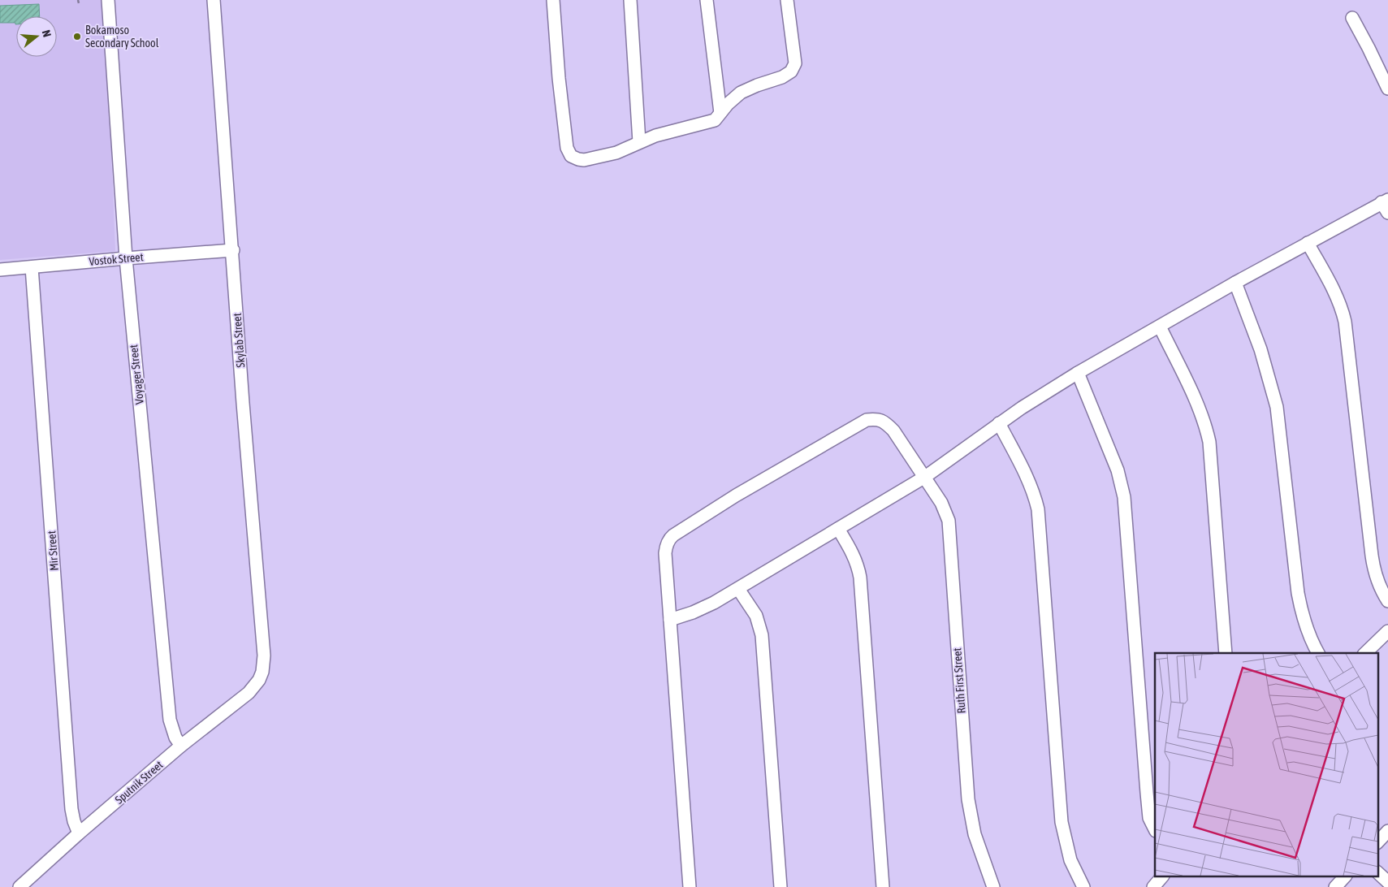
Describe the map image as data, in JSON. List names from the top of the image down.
{
  "streets": {
    "street": [
      "Vostok Street",
      "Skylab Street",
      "Voyager Street",
      "Mir Street",
      "Ruth First Street",
      "Sputnik Street"
    ]
  },
  "crossings": [
    ["Vostok Street", "Skylab Street"],
    ["Vostok Street", "Voyager Street"],
    ["Vostok Street", "Mir Street"],
    ["Skylab Street", "Sputnik Street"],
    ["Voyager Street", "Sputnik Street"],
    ["Mir Street", "Sputnik Street"]
  ],
  "places": ["Bokamoso Secondary School"],
  "north": "right"
}
